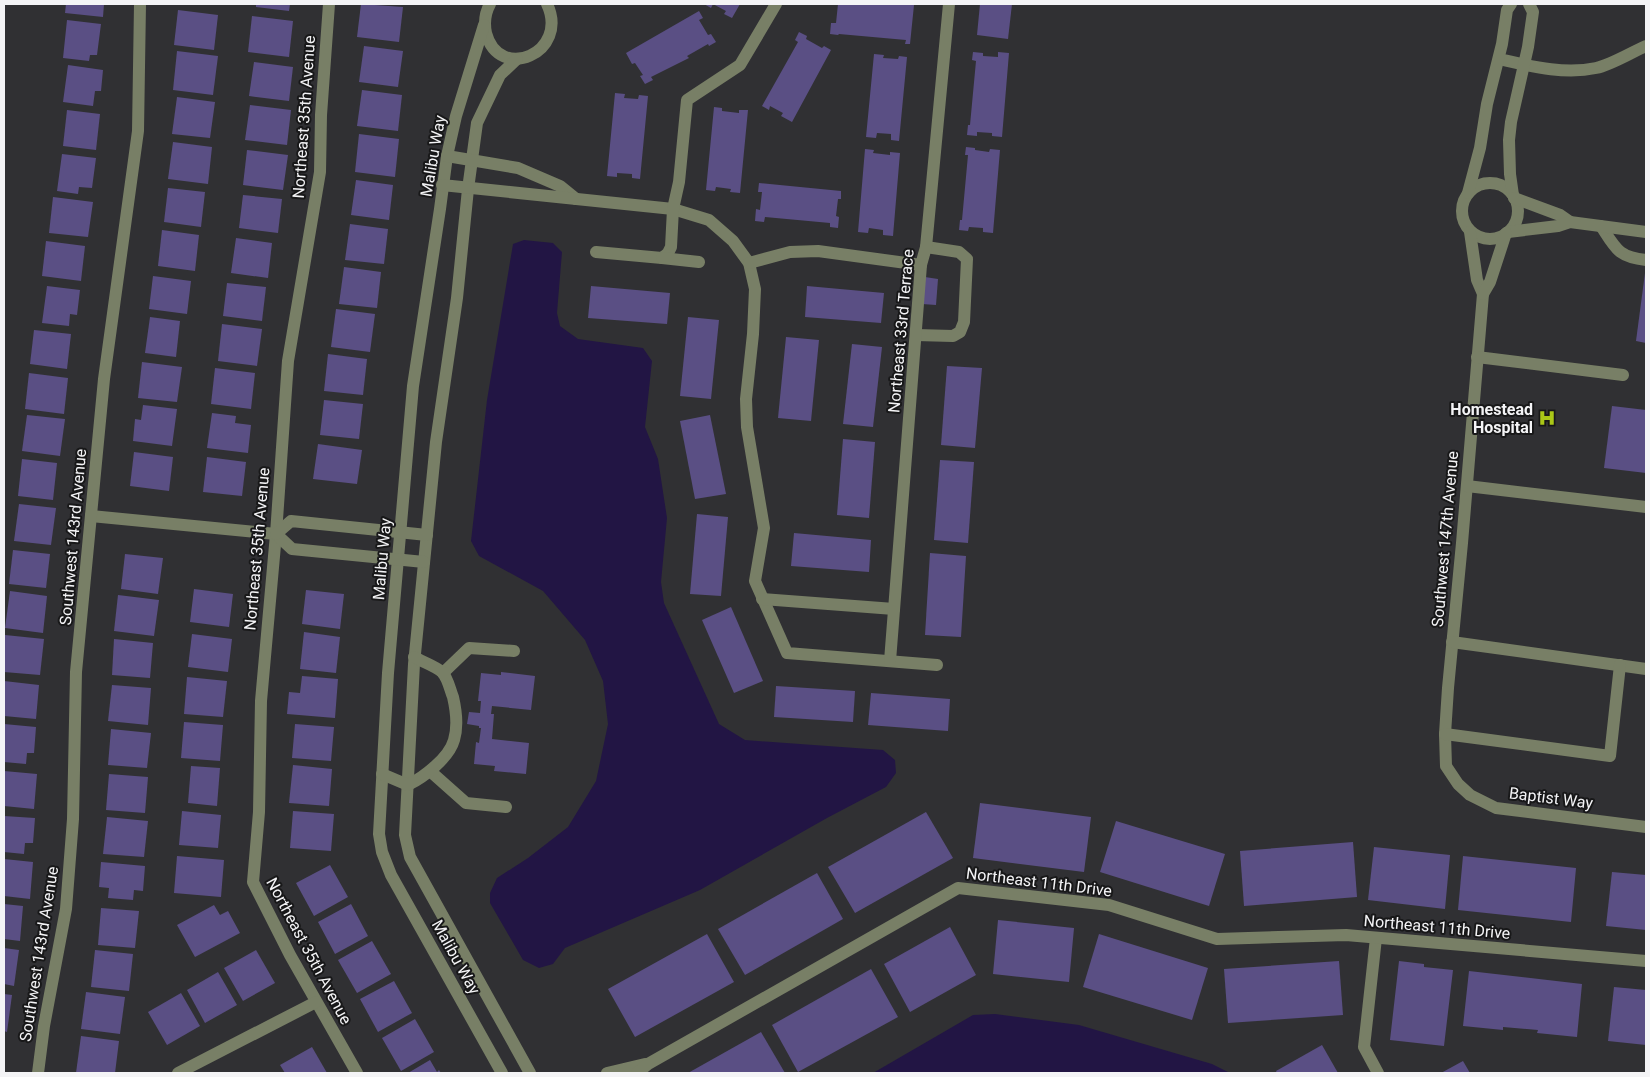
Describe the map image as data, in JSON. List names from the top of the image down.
{
  "streets": {
    "street": [
      "Northeast 35th Avenue",
      "Malibu Way",
      "Northeast 33rd Terrace",
      "Southwest 143rd Avenue",
      "Southwest 147th Avenue",
      "Baptist Way",
      "Northeast 11th Drive"
    ]
  },
  "crossings": [
    ["Southwest 147th Avenue", "Baptist Way"]
  ],
  "places": {
    "hospital": ["Homestead Hospital"]
  }
}
